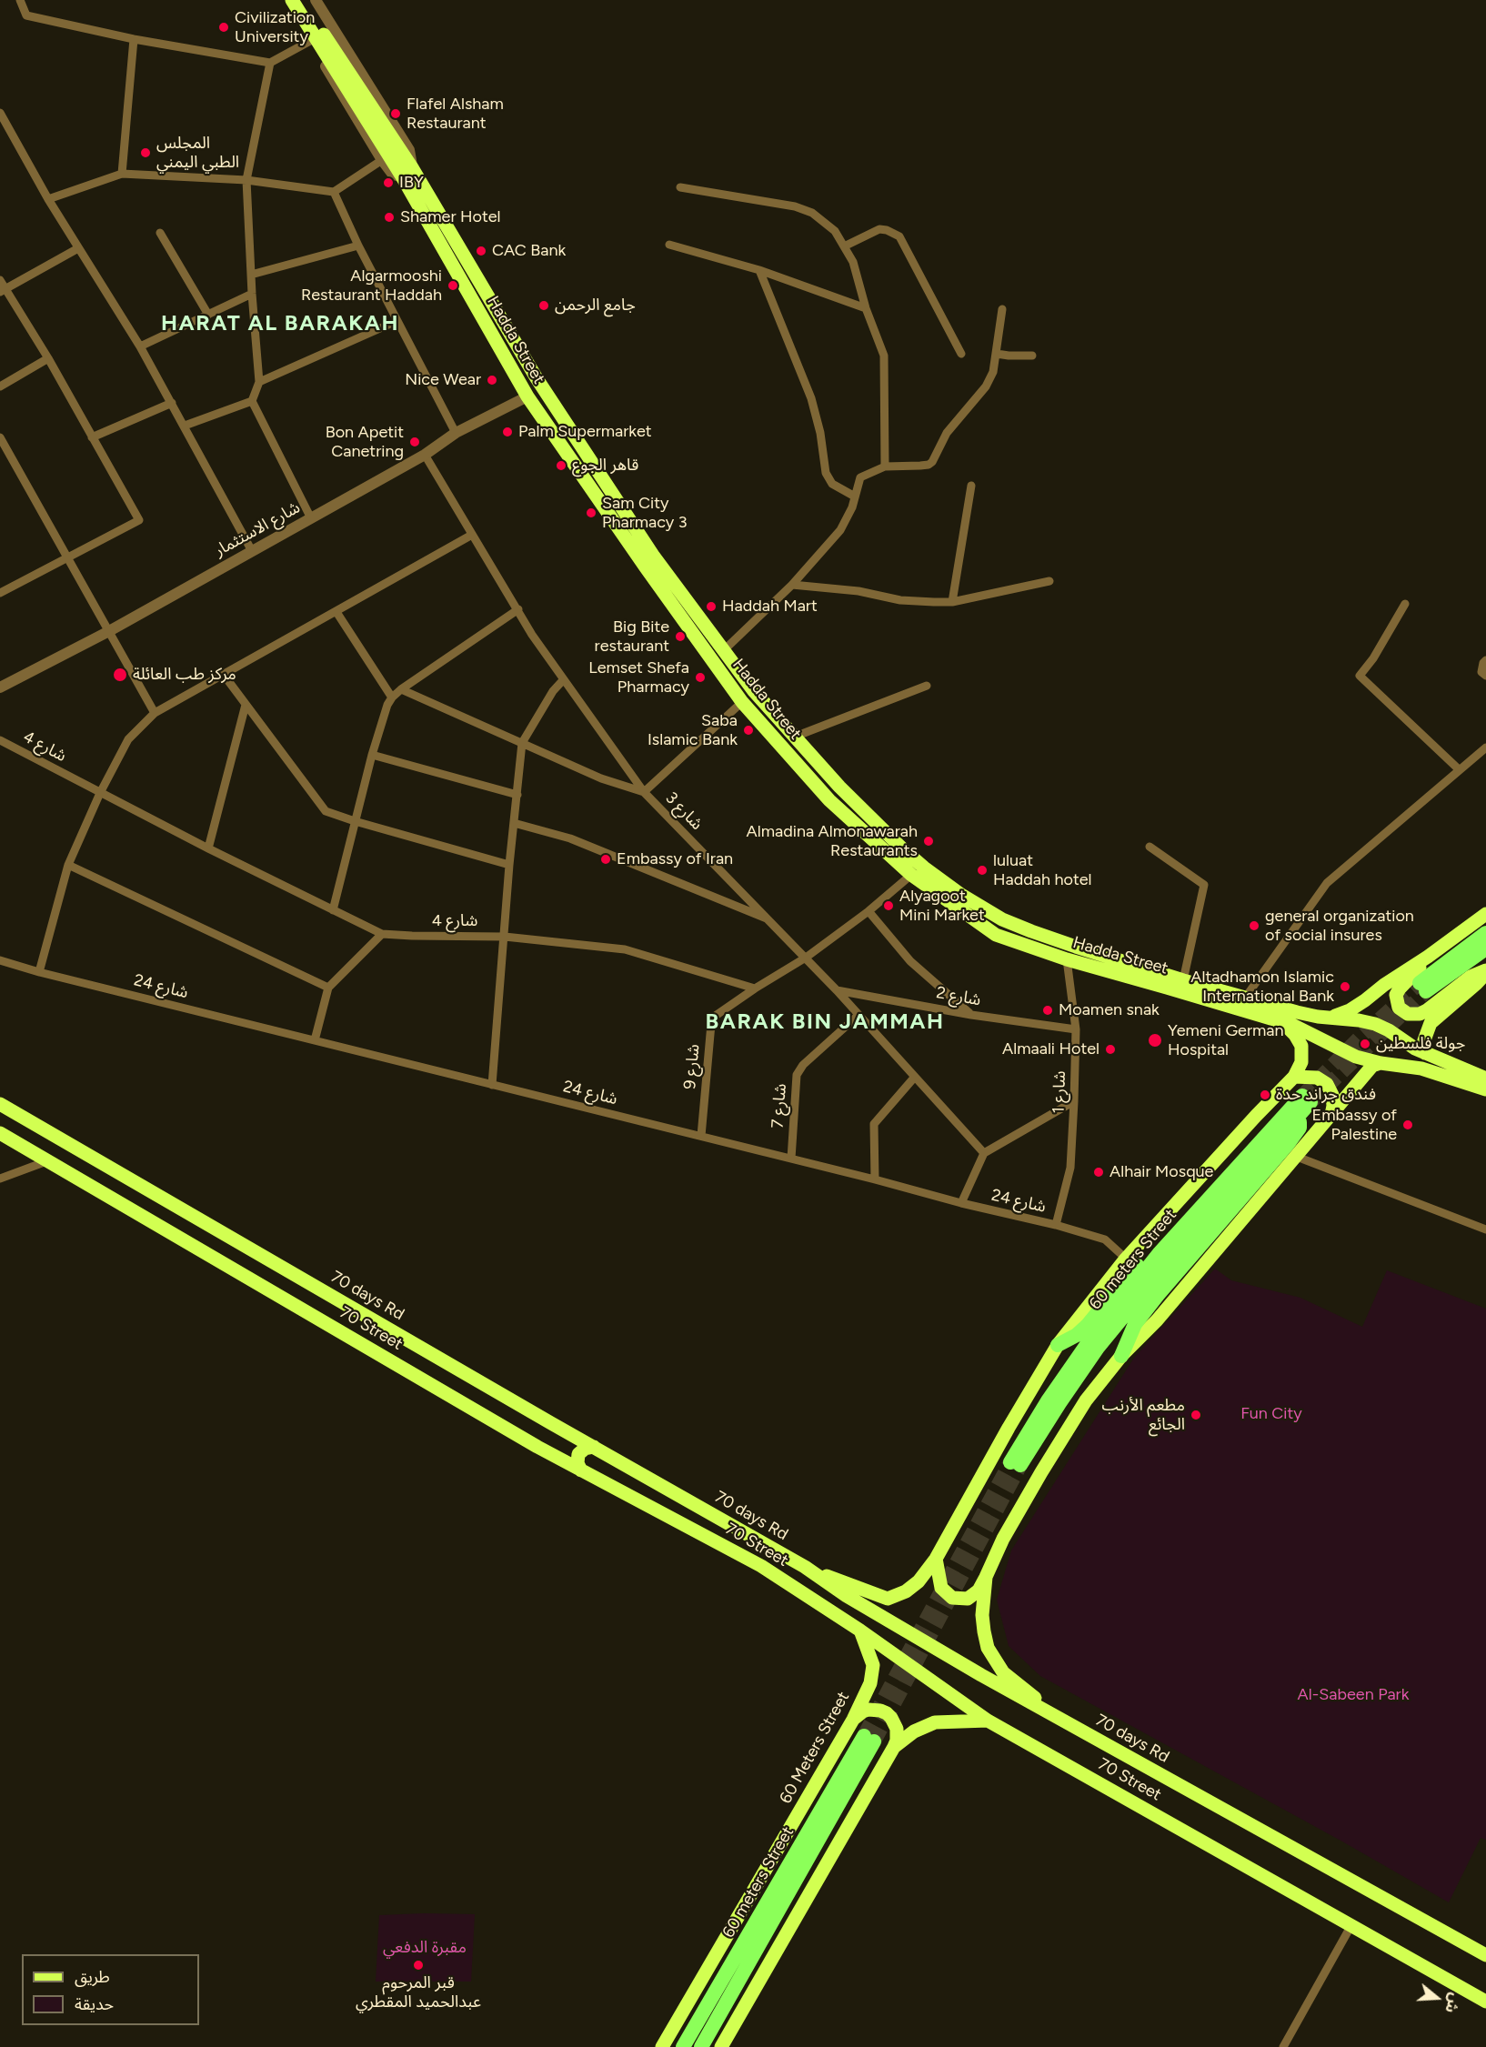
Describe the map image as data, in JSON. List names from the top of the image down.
{
  "streets": {
    "highway": ["60 meters Street"],
    "main road": [
      "Hadda Street",
      "70 days Rd",
      "70 Street",
      "60 Meters Street"
    ],
    "street": [
      "شارع الاستثمار",
      "شارع 4",
      "شارع 3",
      "شارع 24",
      "شارع 2",
      "شارع 9",
      "شارع 1",
      "شارع 7"
    ]
  },
  "crossings": [
    ["Hadda Street", "شارع الاستثمار"],
    ["Hadda Street", "شارع 1"],
    ["شارع الاستثمار", "شارع 3"],
    ["شارع 4", "شارع 9"],
    ["شارع 3", "شارع 2"],
    ["شارع 3", "شارع 7"],
    ["شارع 24", "شارع 9"],
    ["شارع 24", "شارع 1"],
    ["شارع 24", "شارع 7"],
    ["شارع 2", "شارع 1"],
    ["70 Street", "60 Meters Street"]
  ],
  "districts": ["HARAT AL BARAKAH", "BARAK BIN JAMMAH"],
  "parks": ["Fun City", "Al-Sabeen Park", "مقبرة الدفعي"],
  "places": [
    "Civilization University",
    "Flafel Alsham Restaurant",
    "المجلس الطبي اليمني",
    "IBY",
    "Shamer Hotel",
    "CAC Bank",
    "Algarmooshi Restaurant Haddah",
    "جامع الرحمن",
    "Nice Wear",
    "Palm Supermarket",
    "Bon Apetit Canetring",
    "قاهر الجوع",
    "Sam City Pharmacy 3",
    "Haddah Mart",
    "Big Bite restaurant",
    "مركز طب العائلة",
    "Lemset Shefa Pharmacy",
    "Saba Islamic Bank",
    "Almadina Almonawarah Restaurants",
    "Embassy of Iran",
    "luluat Haddah hotel",
    "Alyagoot Mini Market",
    "general organization of social insures",
    "Altadhamon Islamic International Bank",
    "Moamen snak",
    "Yemeni German Hospital",
    "جولة فلسطين",
    "Almaali Hotel",
    "فندق جراند حدة",
    "Embassy of Palestine",
    "Alhair Mosque",
    "مطعم الأرنب الجائع",
    "قبر المرحوم عبدالحميد المقطري"
  ],
  "legend": ["طريق", "حديقة"],
  "north": "right"
}
